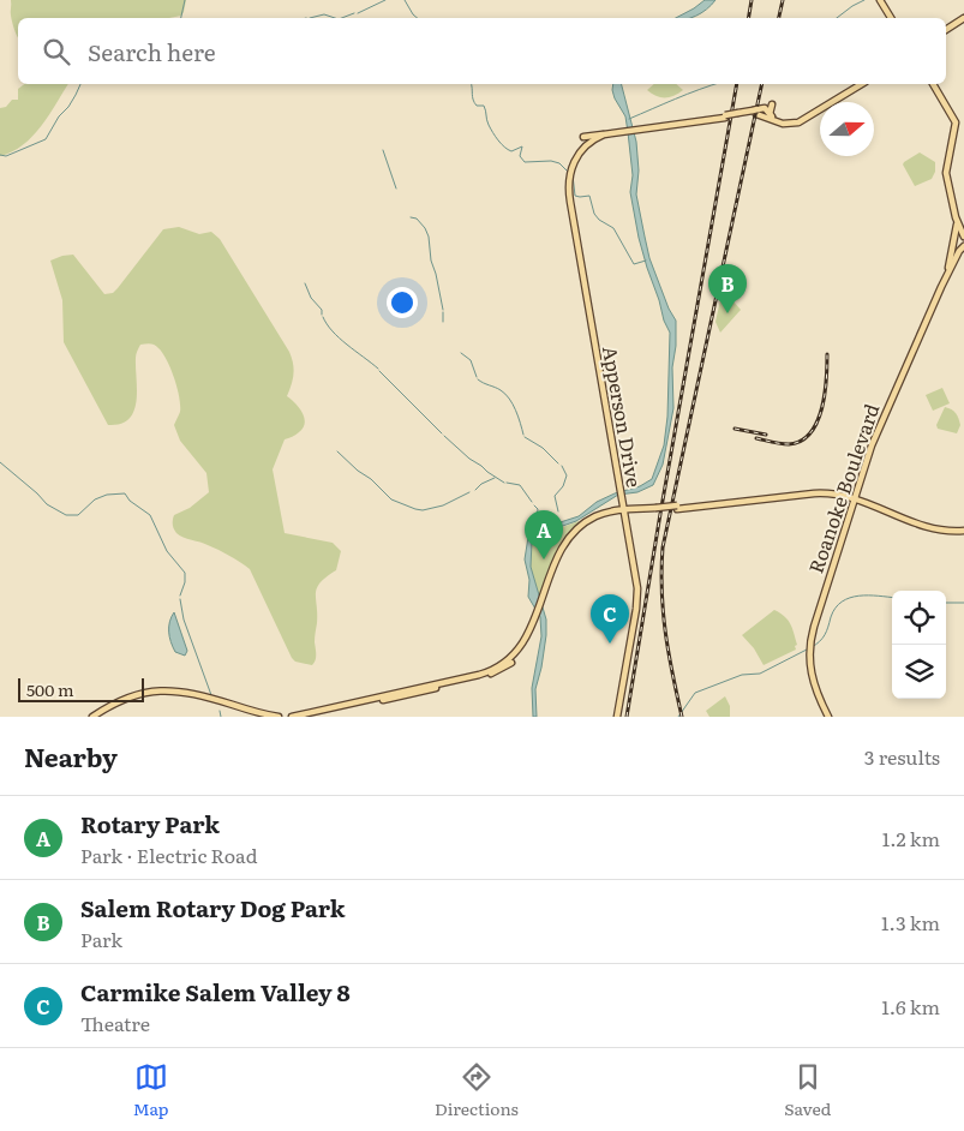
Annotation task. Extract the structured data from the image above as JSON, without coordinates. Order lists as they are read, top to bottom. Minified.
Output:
{"streets":{"main road":["Apperson Drive","Roanoke Boulevard"]},"scale_bar":"500 m","north":"right","page":{"search":"Search here","pins":["B","A","C"],"scale":"500 m","heading":["Nearby","3 results"],"list":[{"mark":"A","name":"Rotary Park","note":"Park · Electric Road","value":"1.2 km"},{"mark":"B","name":"Salem Rotary Dog Park","note":"Park","value":"1.3 km"},{"mark":"C","name":"Carmike Salem Valley 8","note":"Theatre","value":"1.6 km"}],"nav":["Map","Directions","Saved"]}}
